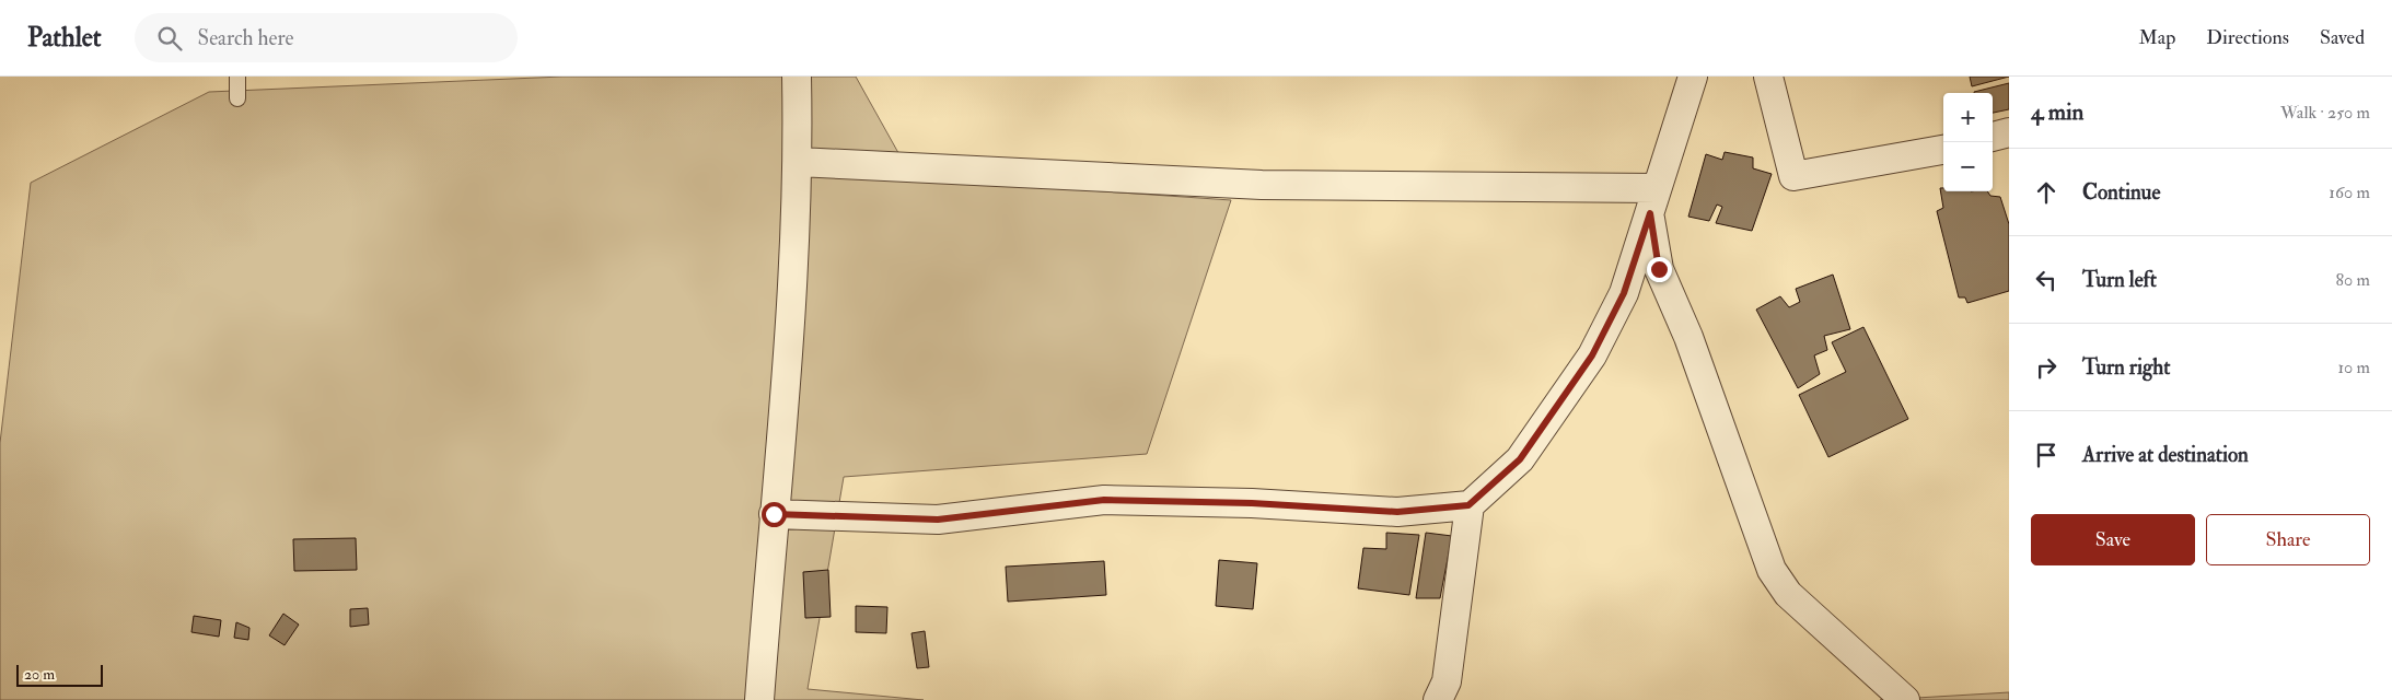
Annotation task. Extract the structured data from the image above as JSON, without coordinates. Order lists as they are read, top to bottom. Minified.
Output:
{"scale_bar":"20 m","page":{"header":"Pathlet","search":"Search here","nav":["Map","Directions","Saved"],"heading":["4 min","Walk · 250 m"],"map_buttons":["+","−"],"list":[["Continue","160 m"],["Turn left","80 m"],["Turn right","10 m"],"Arrive at destination"],"buttons":["Save","Share"],"scale":"20 m"}}
